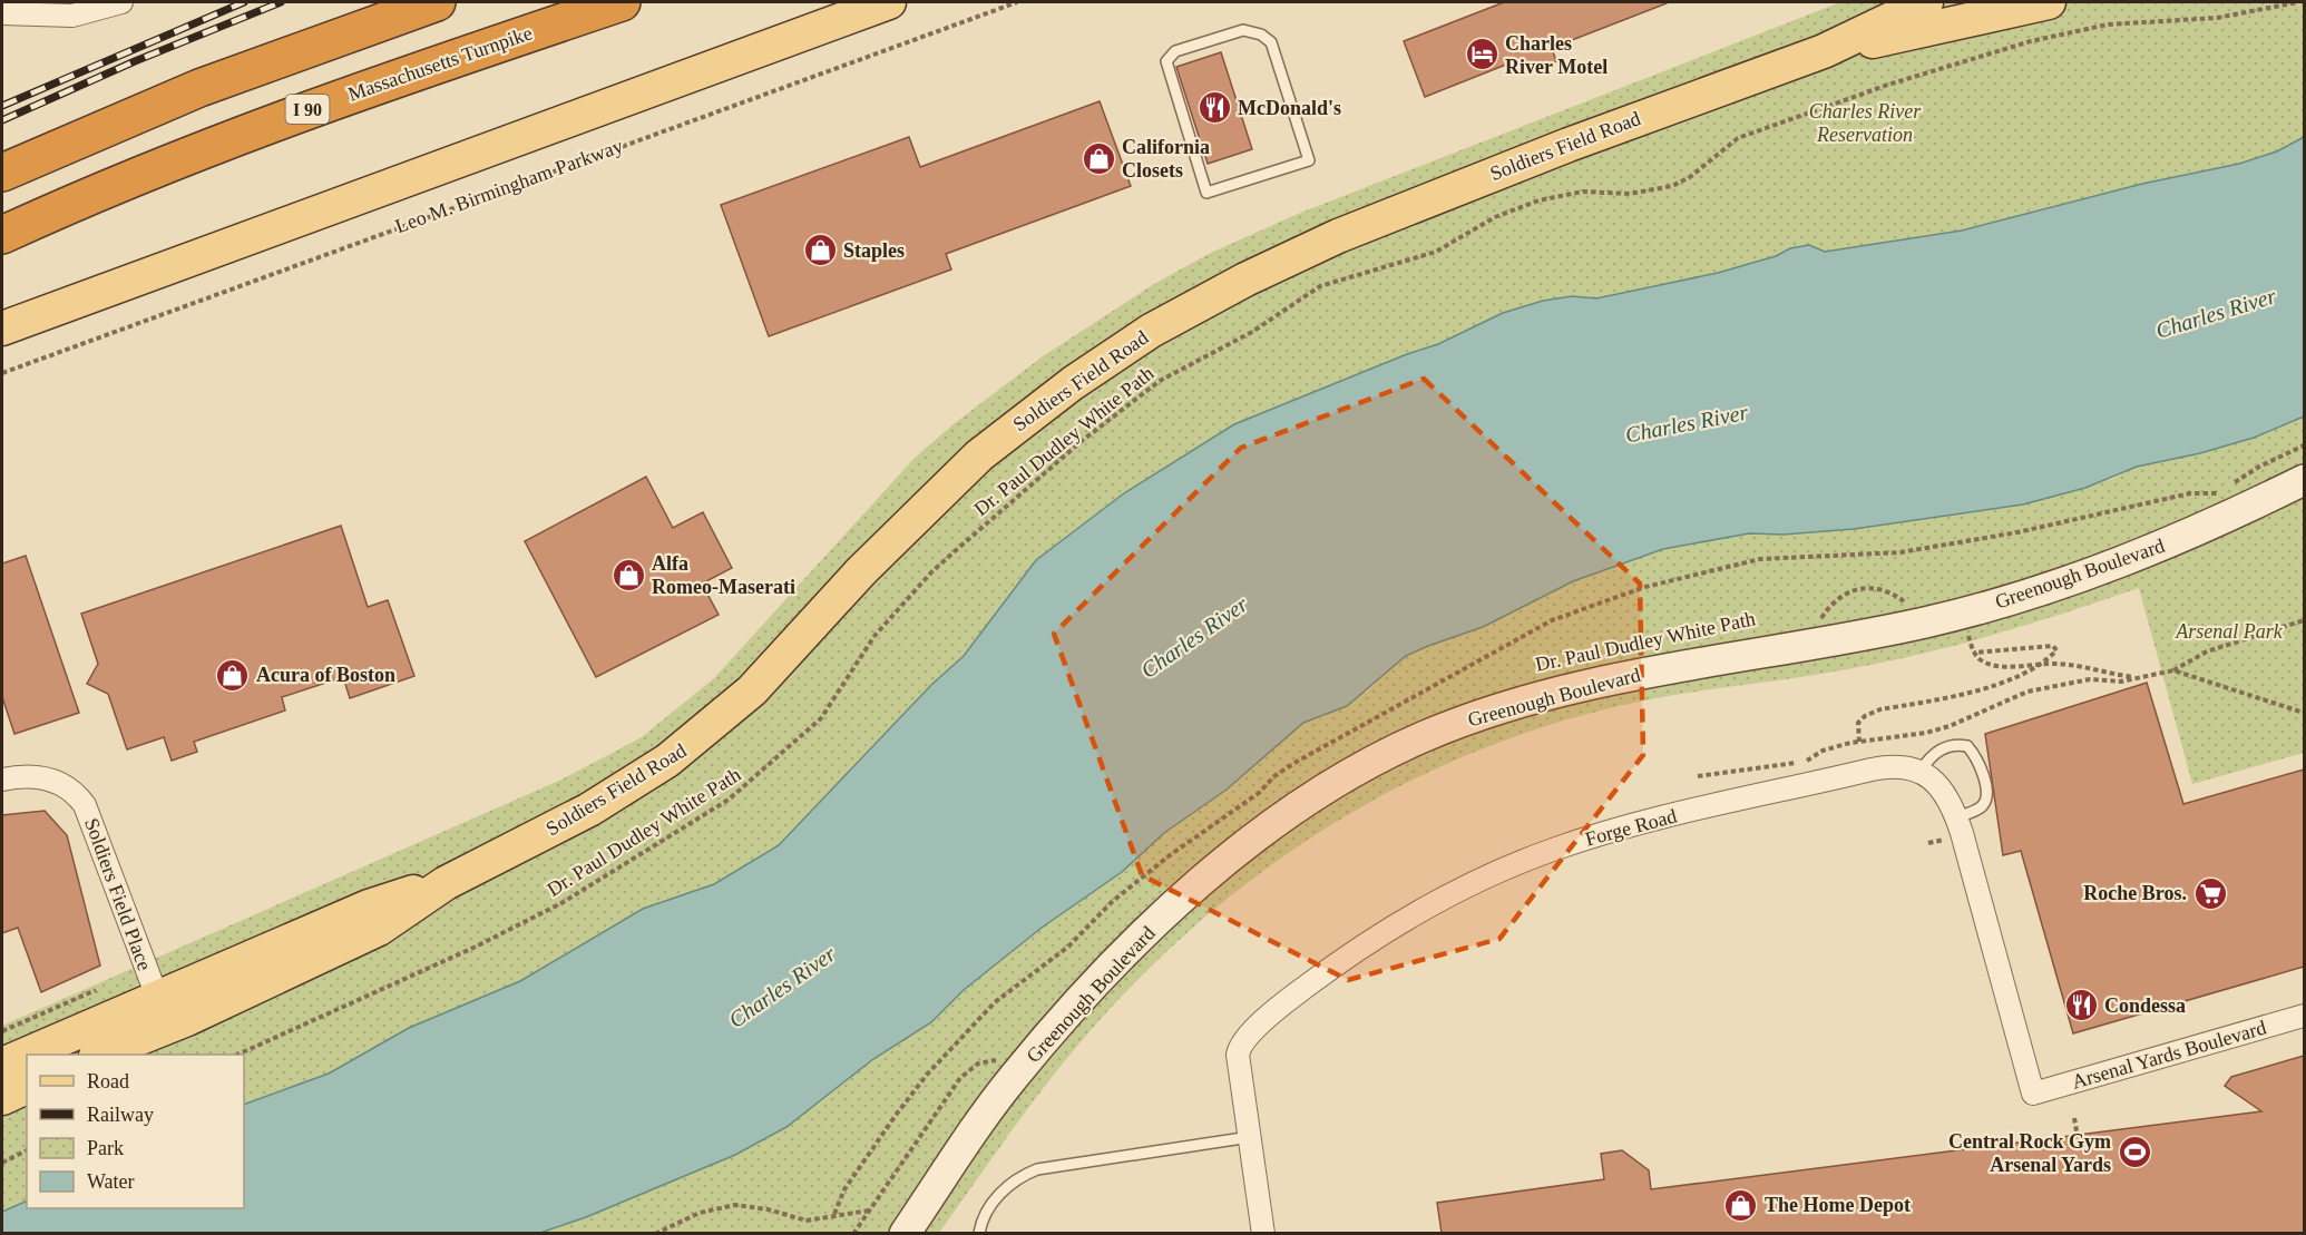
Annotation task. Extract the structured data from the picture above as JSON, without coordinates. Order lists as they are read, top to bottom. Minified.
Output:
{"streets":{"highway":["Massachusetts Turnpike","I 90"],"main road":["Soldiers Field Road","Leo M. Birmingham Parkway"],"street":["Greenough Boulevard","Forge Road","Soldiers Field Place","Arsenal Yards Boulevard"],"path":["Dr. Paul Dudley White Path"]},"crossings":[["Soldiers Field Road","Soldiers Field Place"]],"water":["Charles River"],"parks":["Charles River Reservation","Arsenal Park"],"places":{"hotel":["Charles River Motel"],"restaurant":["McDonald's","Condessa"],"shop":["California Closets","Staples","Alfa Romeo-Maserati","Acura of Boston","The Home Depot"],"supermarket":["Roche Bros."],"sports":["Central Rock Gym Arsenal Yards"]},"legend":["Road","Railway","Park","Water"]}
